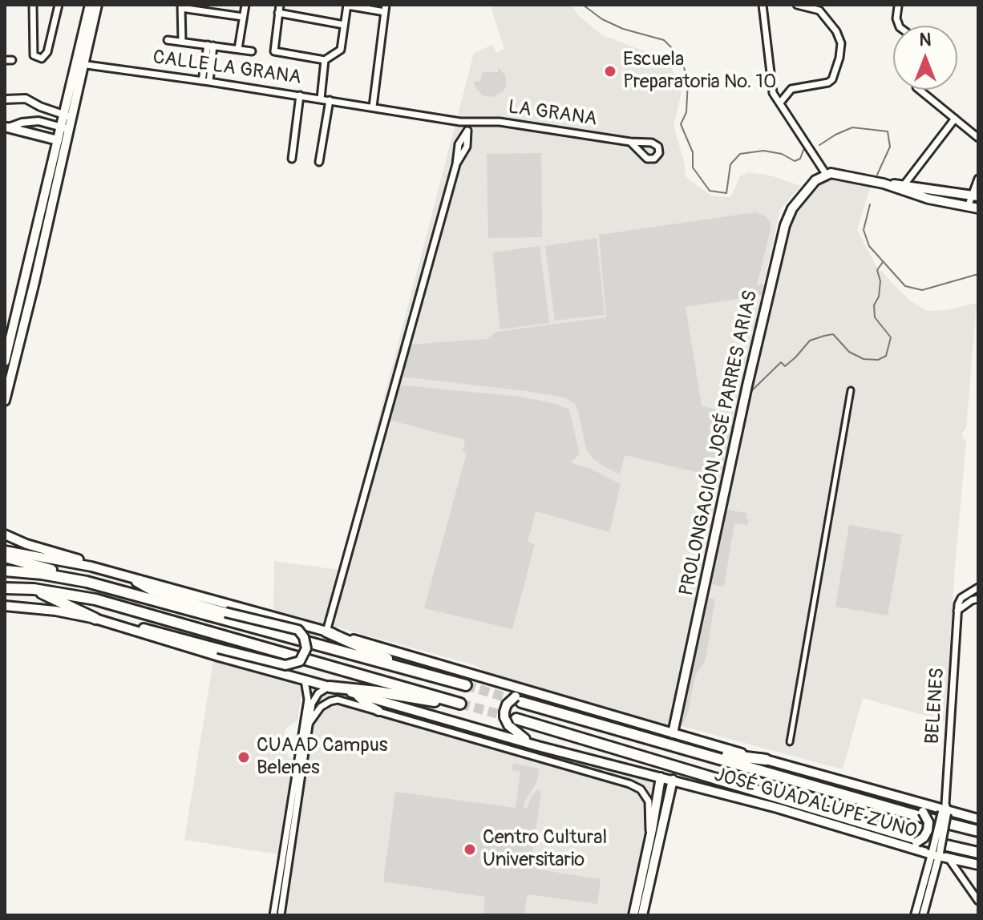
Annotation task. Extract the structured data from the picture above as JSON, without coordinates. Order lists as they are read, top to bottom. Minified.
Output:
{"streets":{"main road":["PROLONGACIÓN JOSÉ PARRES ARIAS","JOSÉ GUADALUPE ZUNO"],"street":["CALLE LA GRANA","LA GRANA","BELENES"]},"crossings":[["CALLE LA GRANA","LA GRANA"]],"places":["Escuela Preparatoria No. 10","CUAAD Campus Belenes","Centro Cultural Universitario"],"north":"top"}
